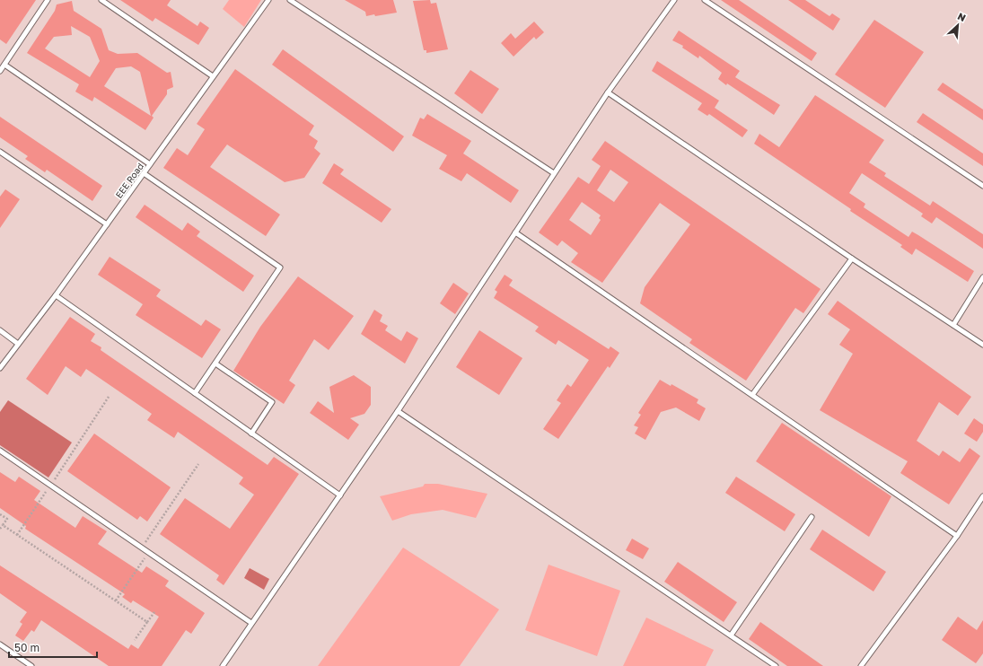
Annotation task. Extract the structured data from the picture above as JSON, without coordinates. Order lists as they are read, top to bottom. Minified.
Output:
{"streets":{"lane":["EEE Road"]},"scale_bar":"50 m","north":"top right"}
